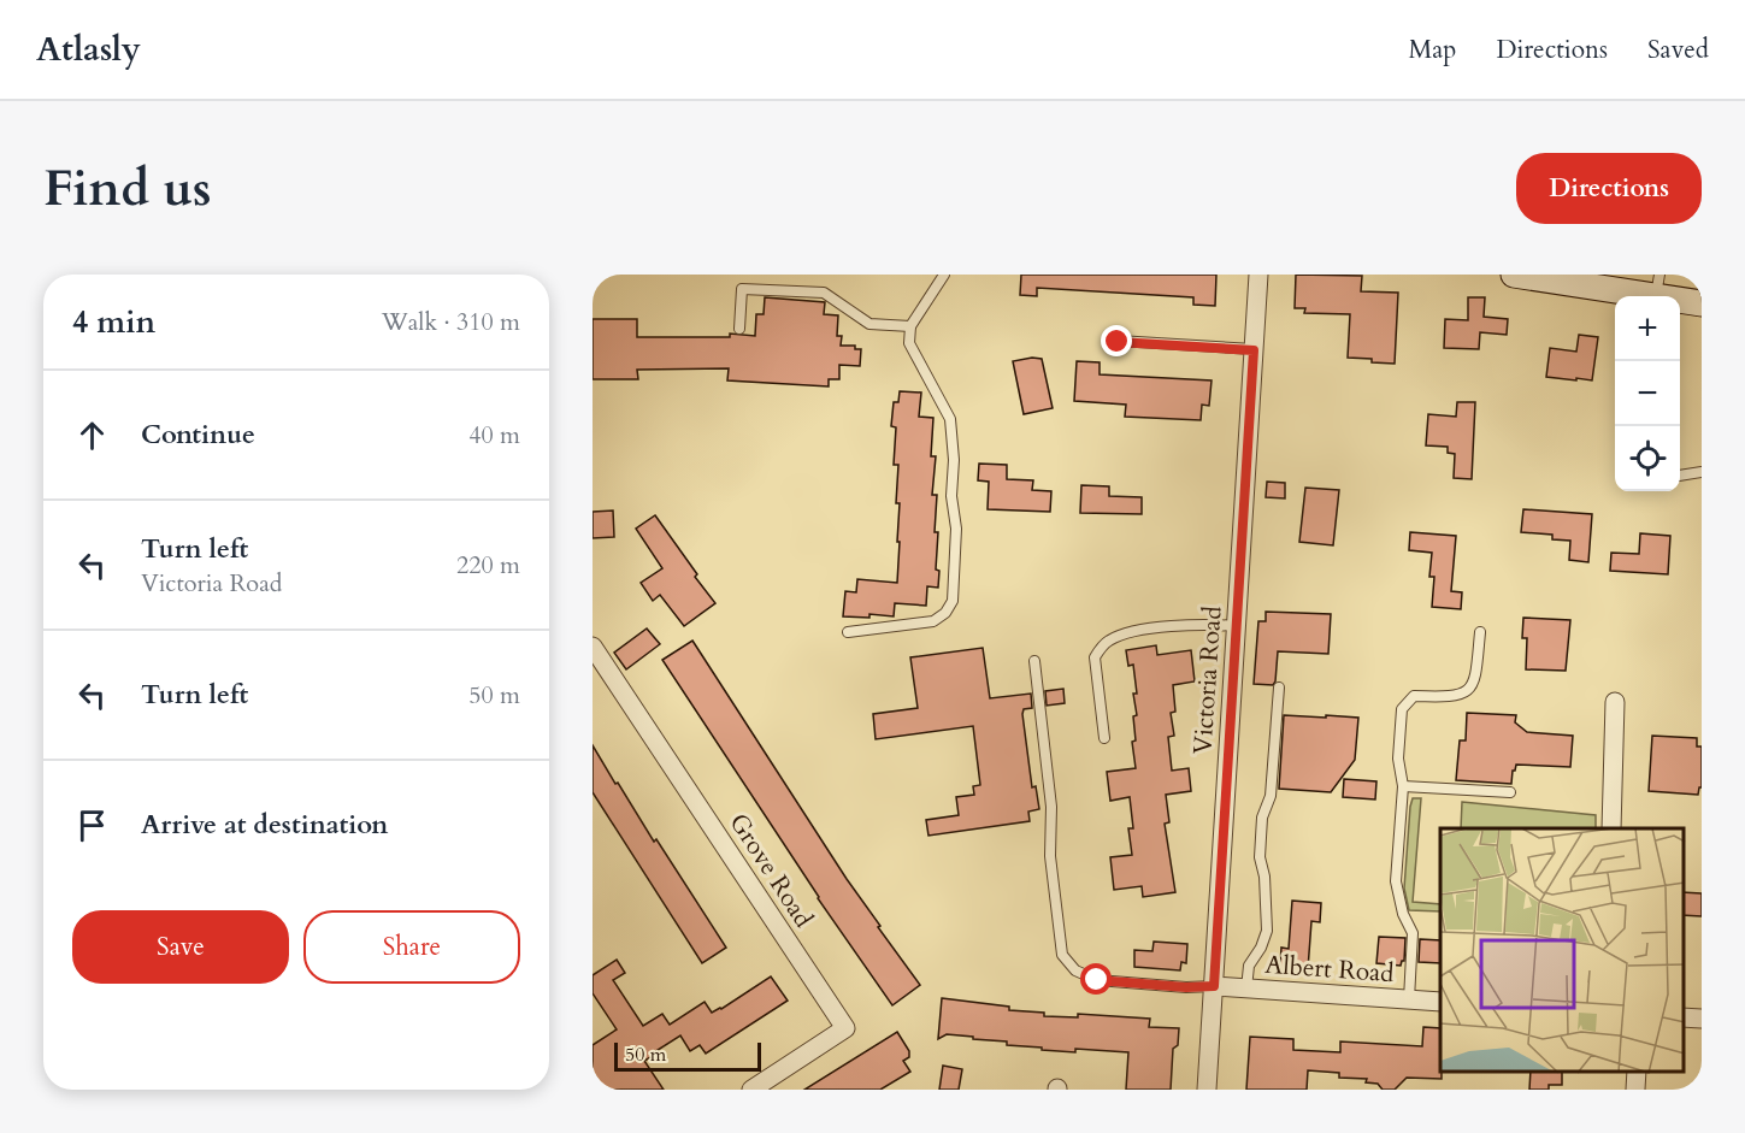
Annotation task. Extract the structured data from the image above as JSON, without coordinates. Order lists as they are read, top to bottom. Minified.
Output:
{"streets":{"street":["Victoria Road","Grove Road","Albert Road"]},"crossings":[["Victoria Road","Albert Road"]],"scale_bar":"50 m","page":{"header":"Atlasly","nav":["Map","Directions","Saved"],"buttons":["Directions",["Save","Share"]],"title":"Find us","heading":["4 min","Walk · 310 m"],"map_buttons":["+","−"],"list":[["Continue","40 m"],["Turn left","Victoria Road","220 m"],["Turn left","50 m"],"Arrive at destination"],"scale":"50 m"}}
